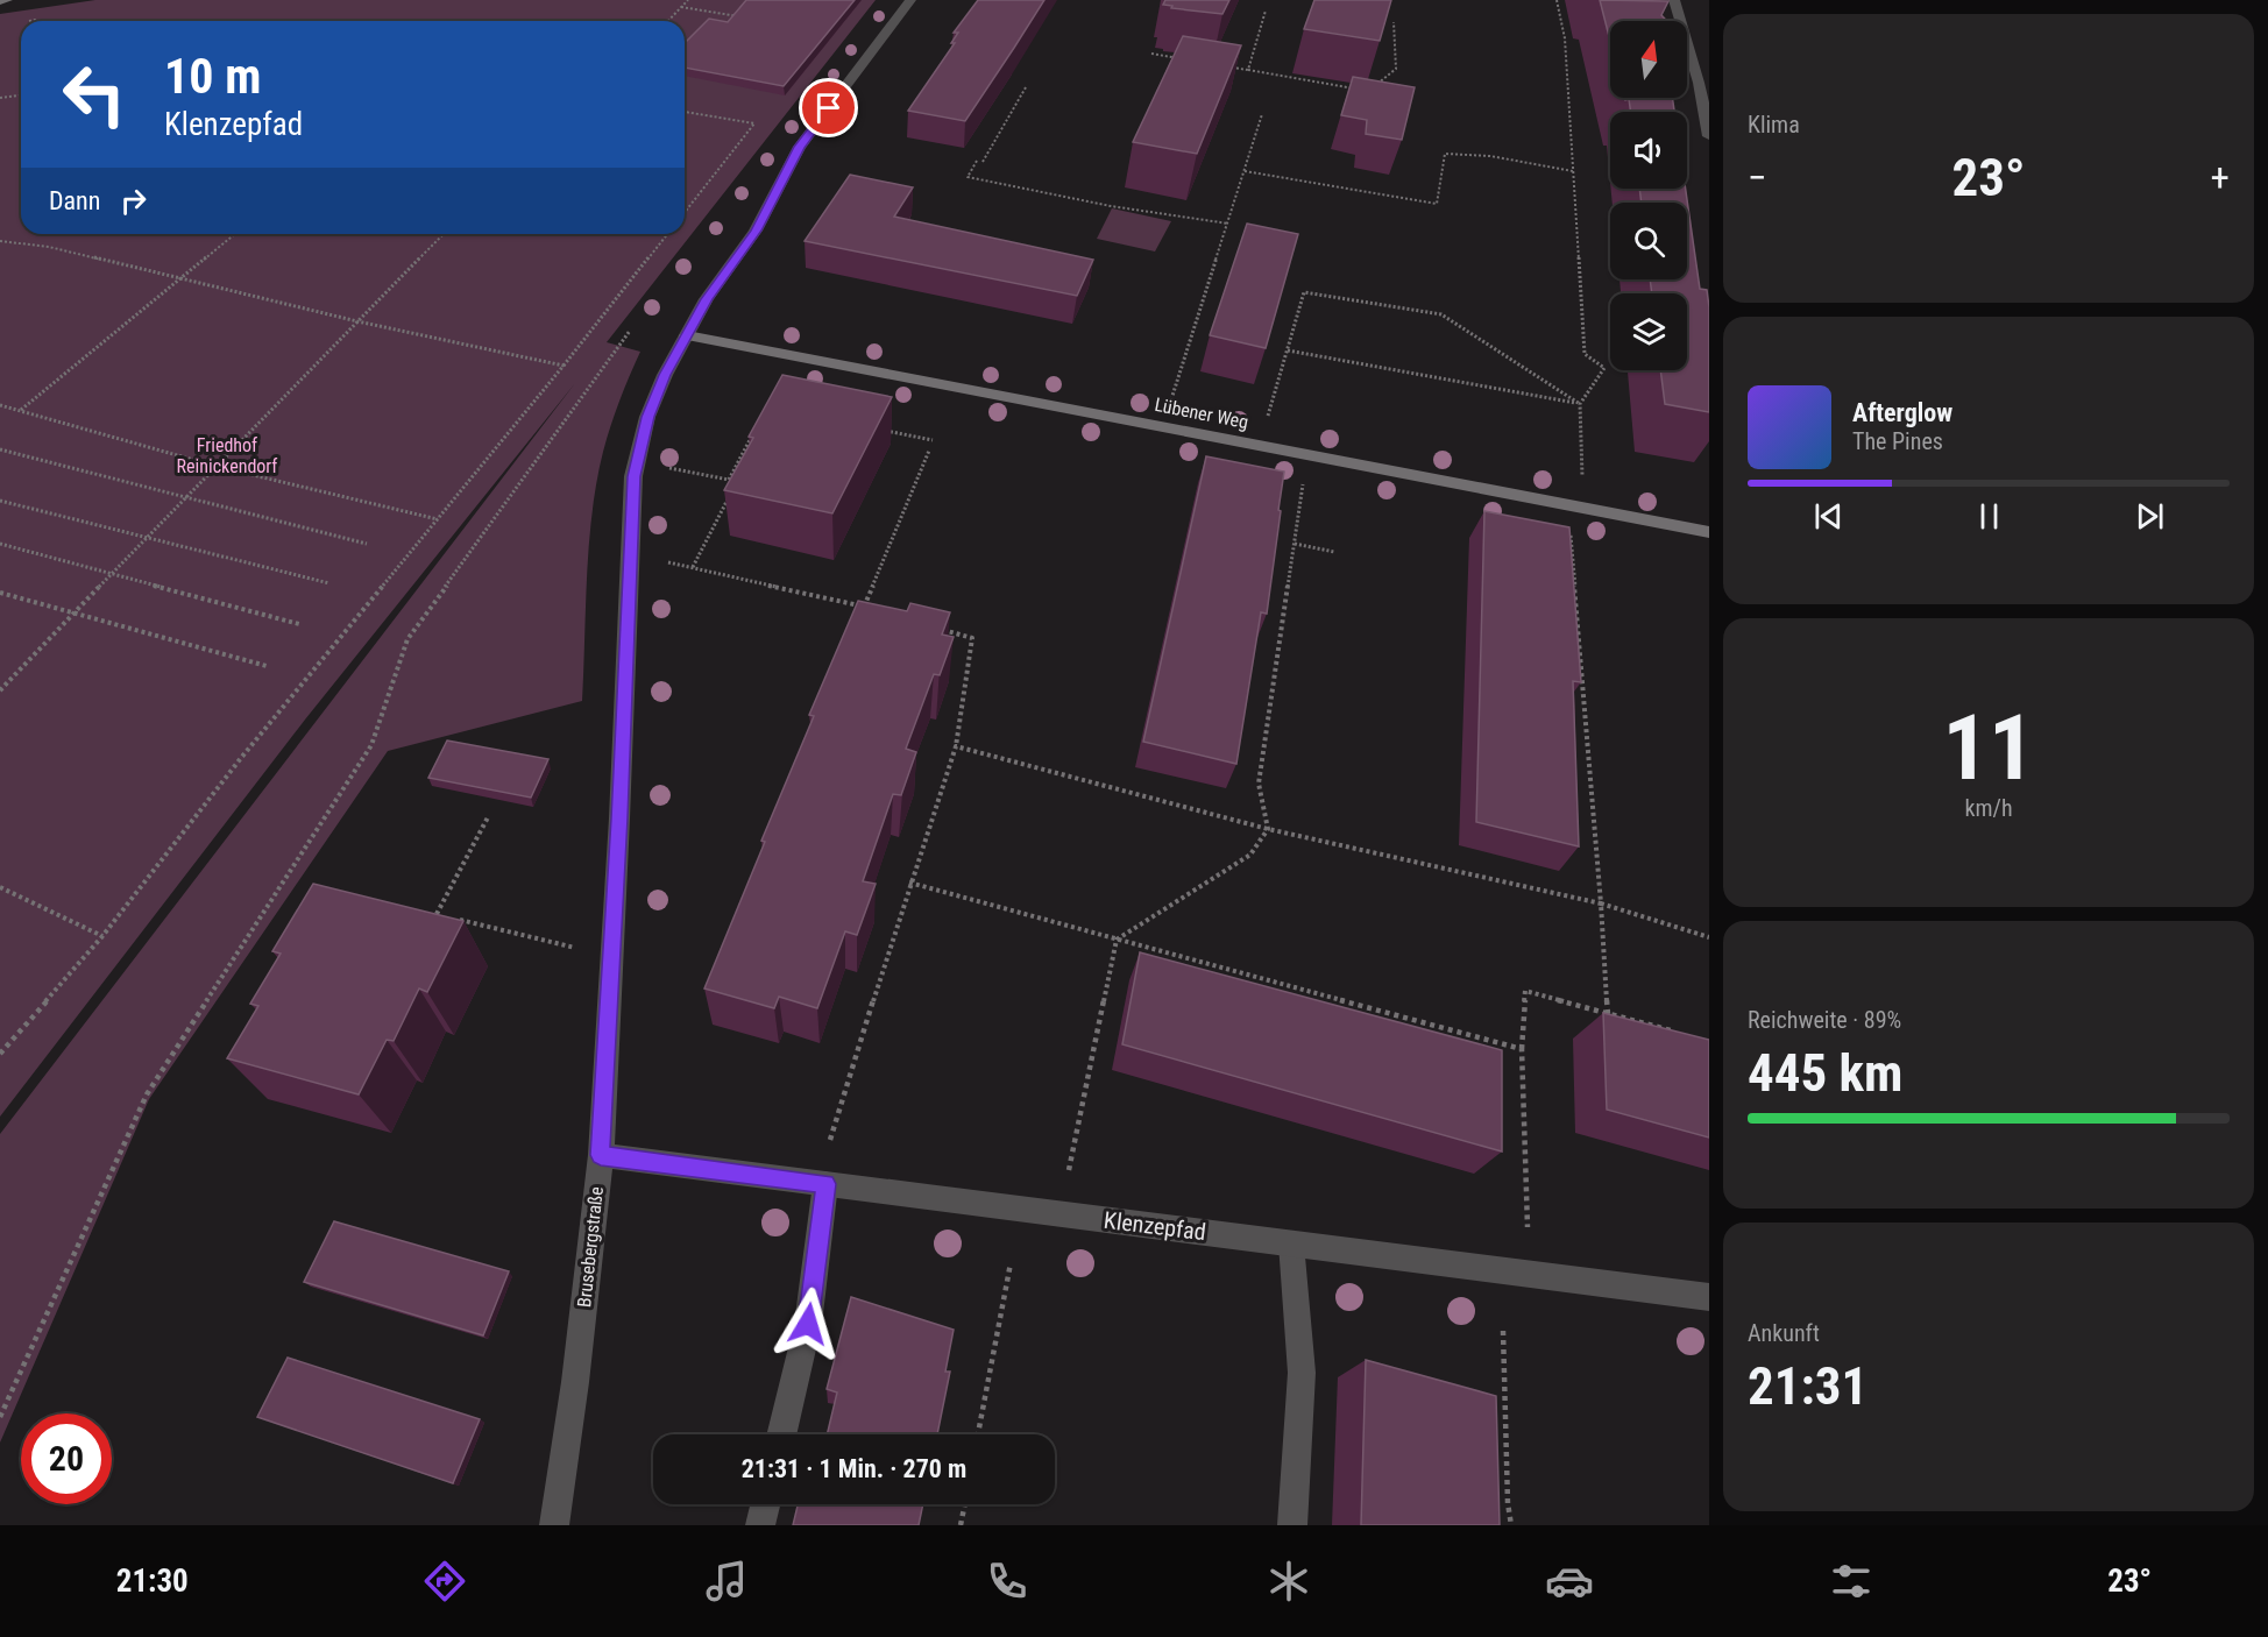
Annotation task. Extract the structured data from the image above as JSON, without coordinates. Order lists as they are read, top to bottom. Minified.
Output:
{"streets":{"street":["Lübener Weg","Klenzepfad","Brusebergstraße"]},"crossings":[["Lübener Weg","Brusebergstraße"],["Klenzepfad","Brusebergstraße"]],"parks":["Friedhof Reinickendorf"],"north":"top","page":{"tile":["Klima",["11","km/h"],["Reichweite · 89%","445 km"],["Ankunft","21:31"]],"turn":["10 m","Klenzepfad"],"heat":["−","23°","+"],"then":"Dann","song":["Afterglow","The Pines"],"limit":"20","trip":"21:31 · 1 Min. · 270 m","tabs":["21:30","23°"]}}
